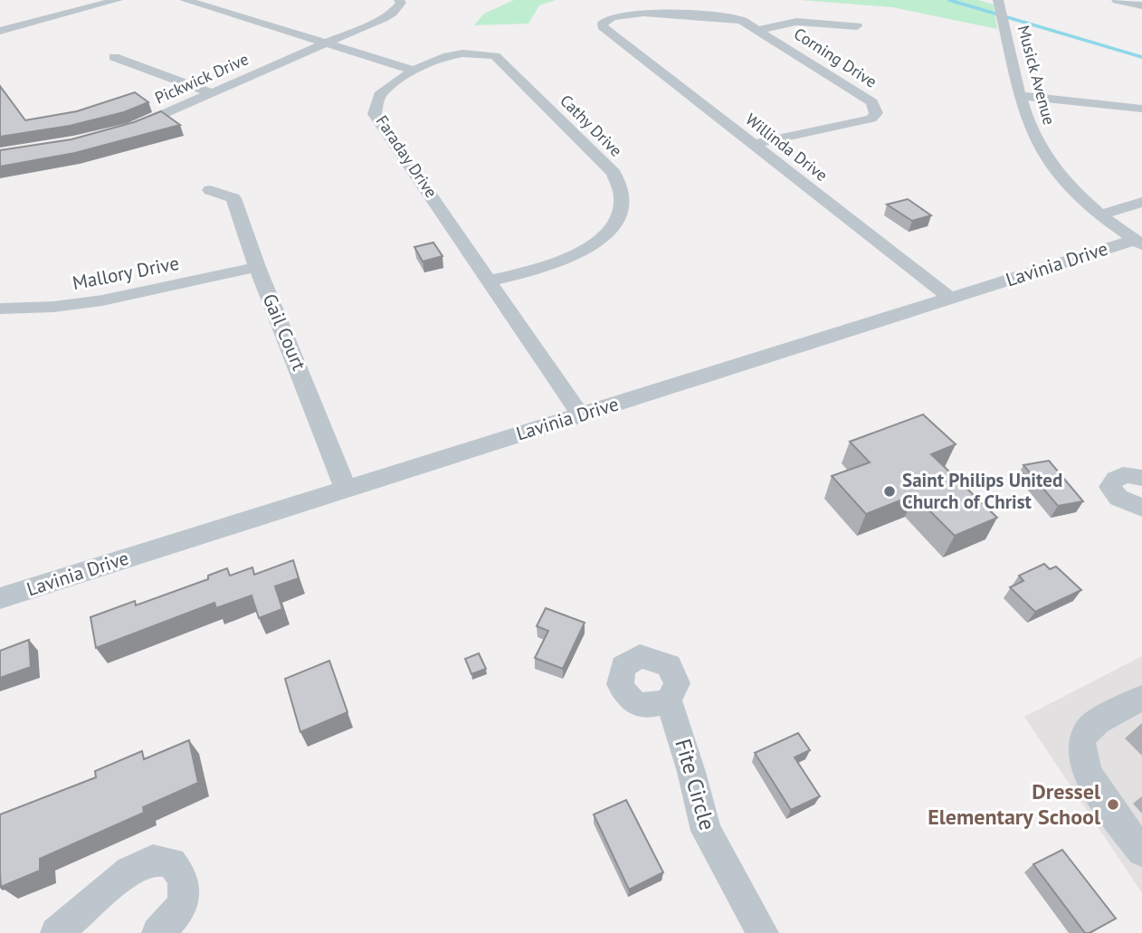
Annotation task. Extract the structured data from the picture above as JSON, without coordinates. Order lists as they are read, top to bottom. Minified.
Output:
{"streets":{"street":["Corning Drive","Musick Avenue","Pickwick Drive","Cathy Drive","Willinda Drive","Faraday Drive","Lavinia Drive","Mallory Drive","Gail Court","Fite Circle"]},"crossings":[["Corning Drive","Willinda Drive"],["Musick Avenue","Lavinia Drive"],["Cathy Drive","Faraday Drive"],["Willinda Drive","Lavinia Drive"],["Faraday Drive","Lavinia Drive"],["Lavinia Drive","Gail Court"],["Mallory Drive","Gail Court"]],"places":["Saint Philips United Church of Christ","Dressel Elementary School"]}
